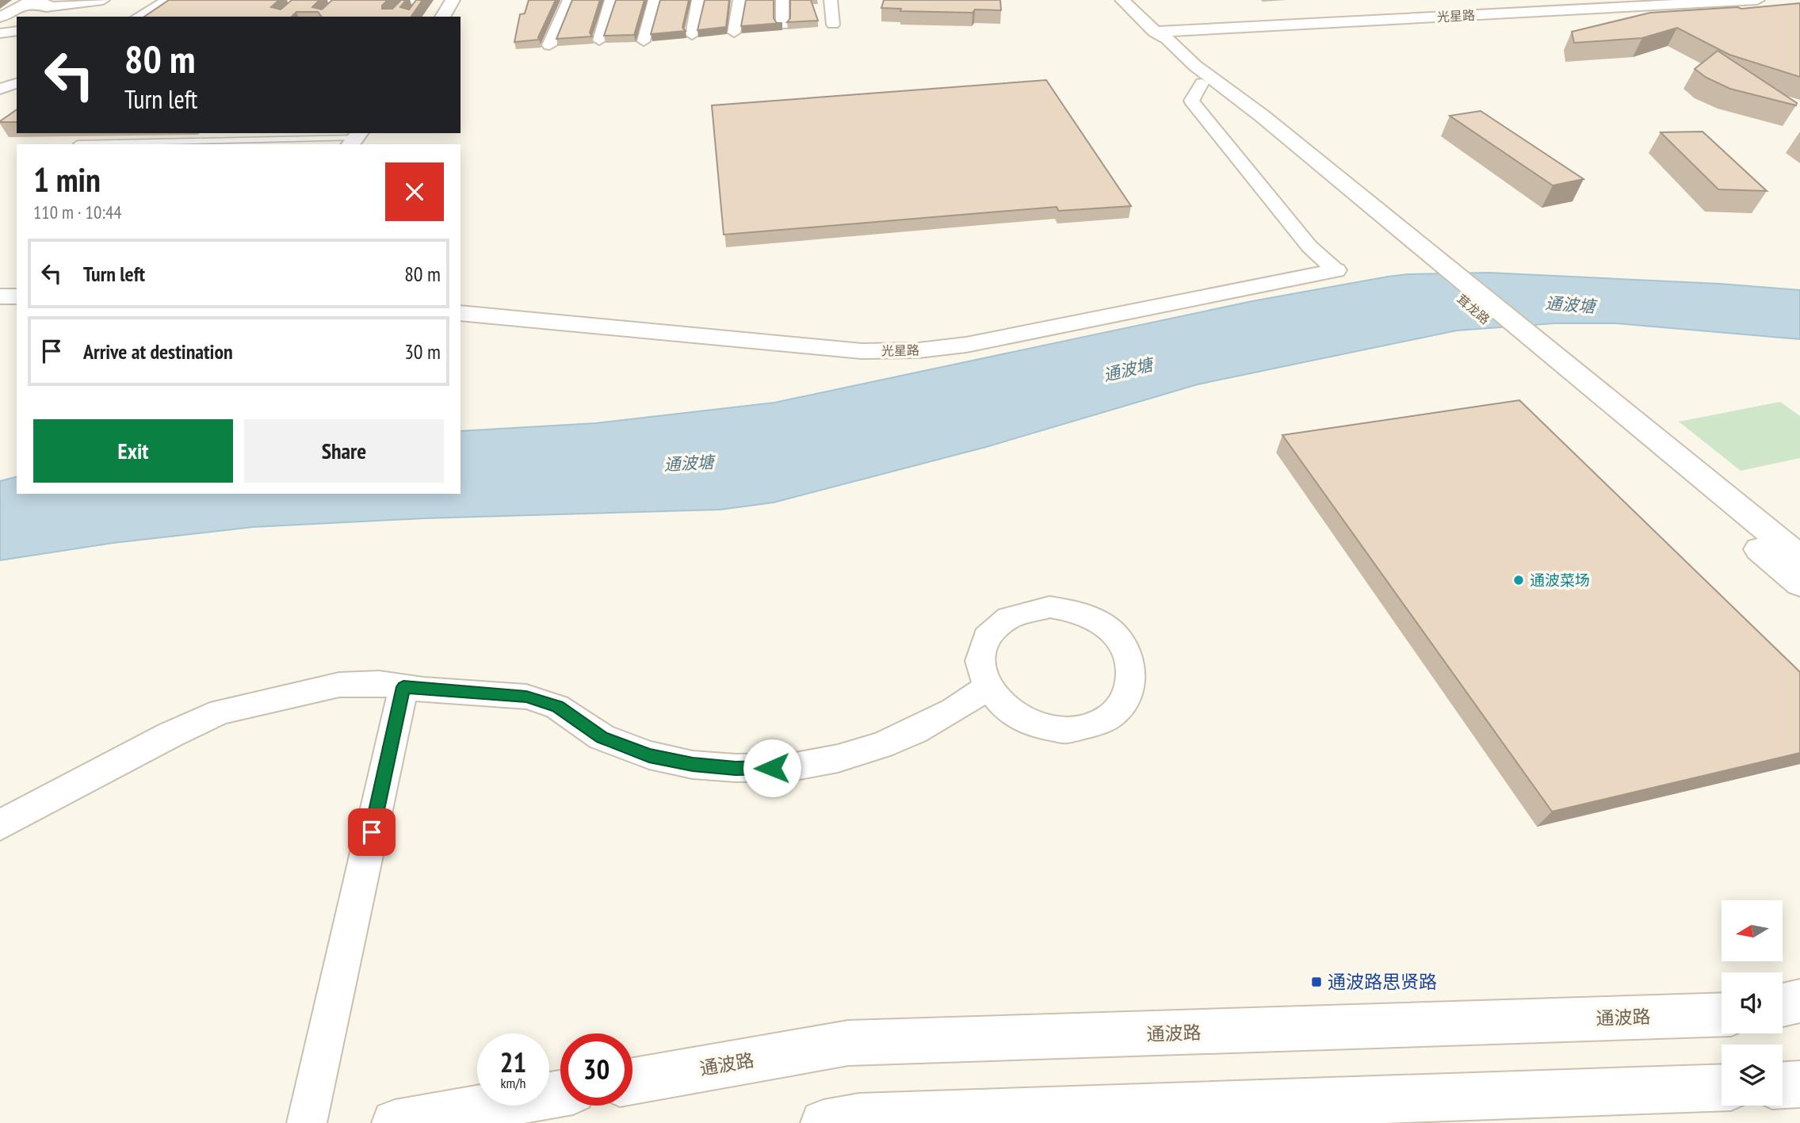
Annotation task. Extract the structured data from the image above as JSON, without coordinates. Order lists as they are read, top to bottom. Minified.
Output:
{"streets":{"main road":["光星路","茸龙路","通波路"]},"crossings":[["光星路","茸龙路"]],"water":["通波塘"],"places":{"other":["通波菜场"],"transit":["通波路思贤路"]},"north":"left","page":{"turn":["80 m","Turn left"],"heading":["1 min","110 m · 10:44"],"list":[{"name":"Turn left","value":"80 m"},{"name":"Arrive at destination","value":"30 m"}],"buttons":["Exit","Share"],"speed":"21 km/h","limit":"30"}}
